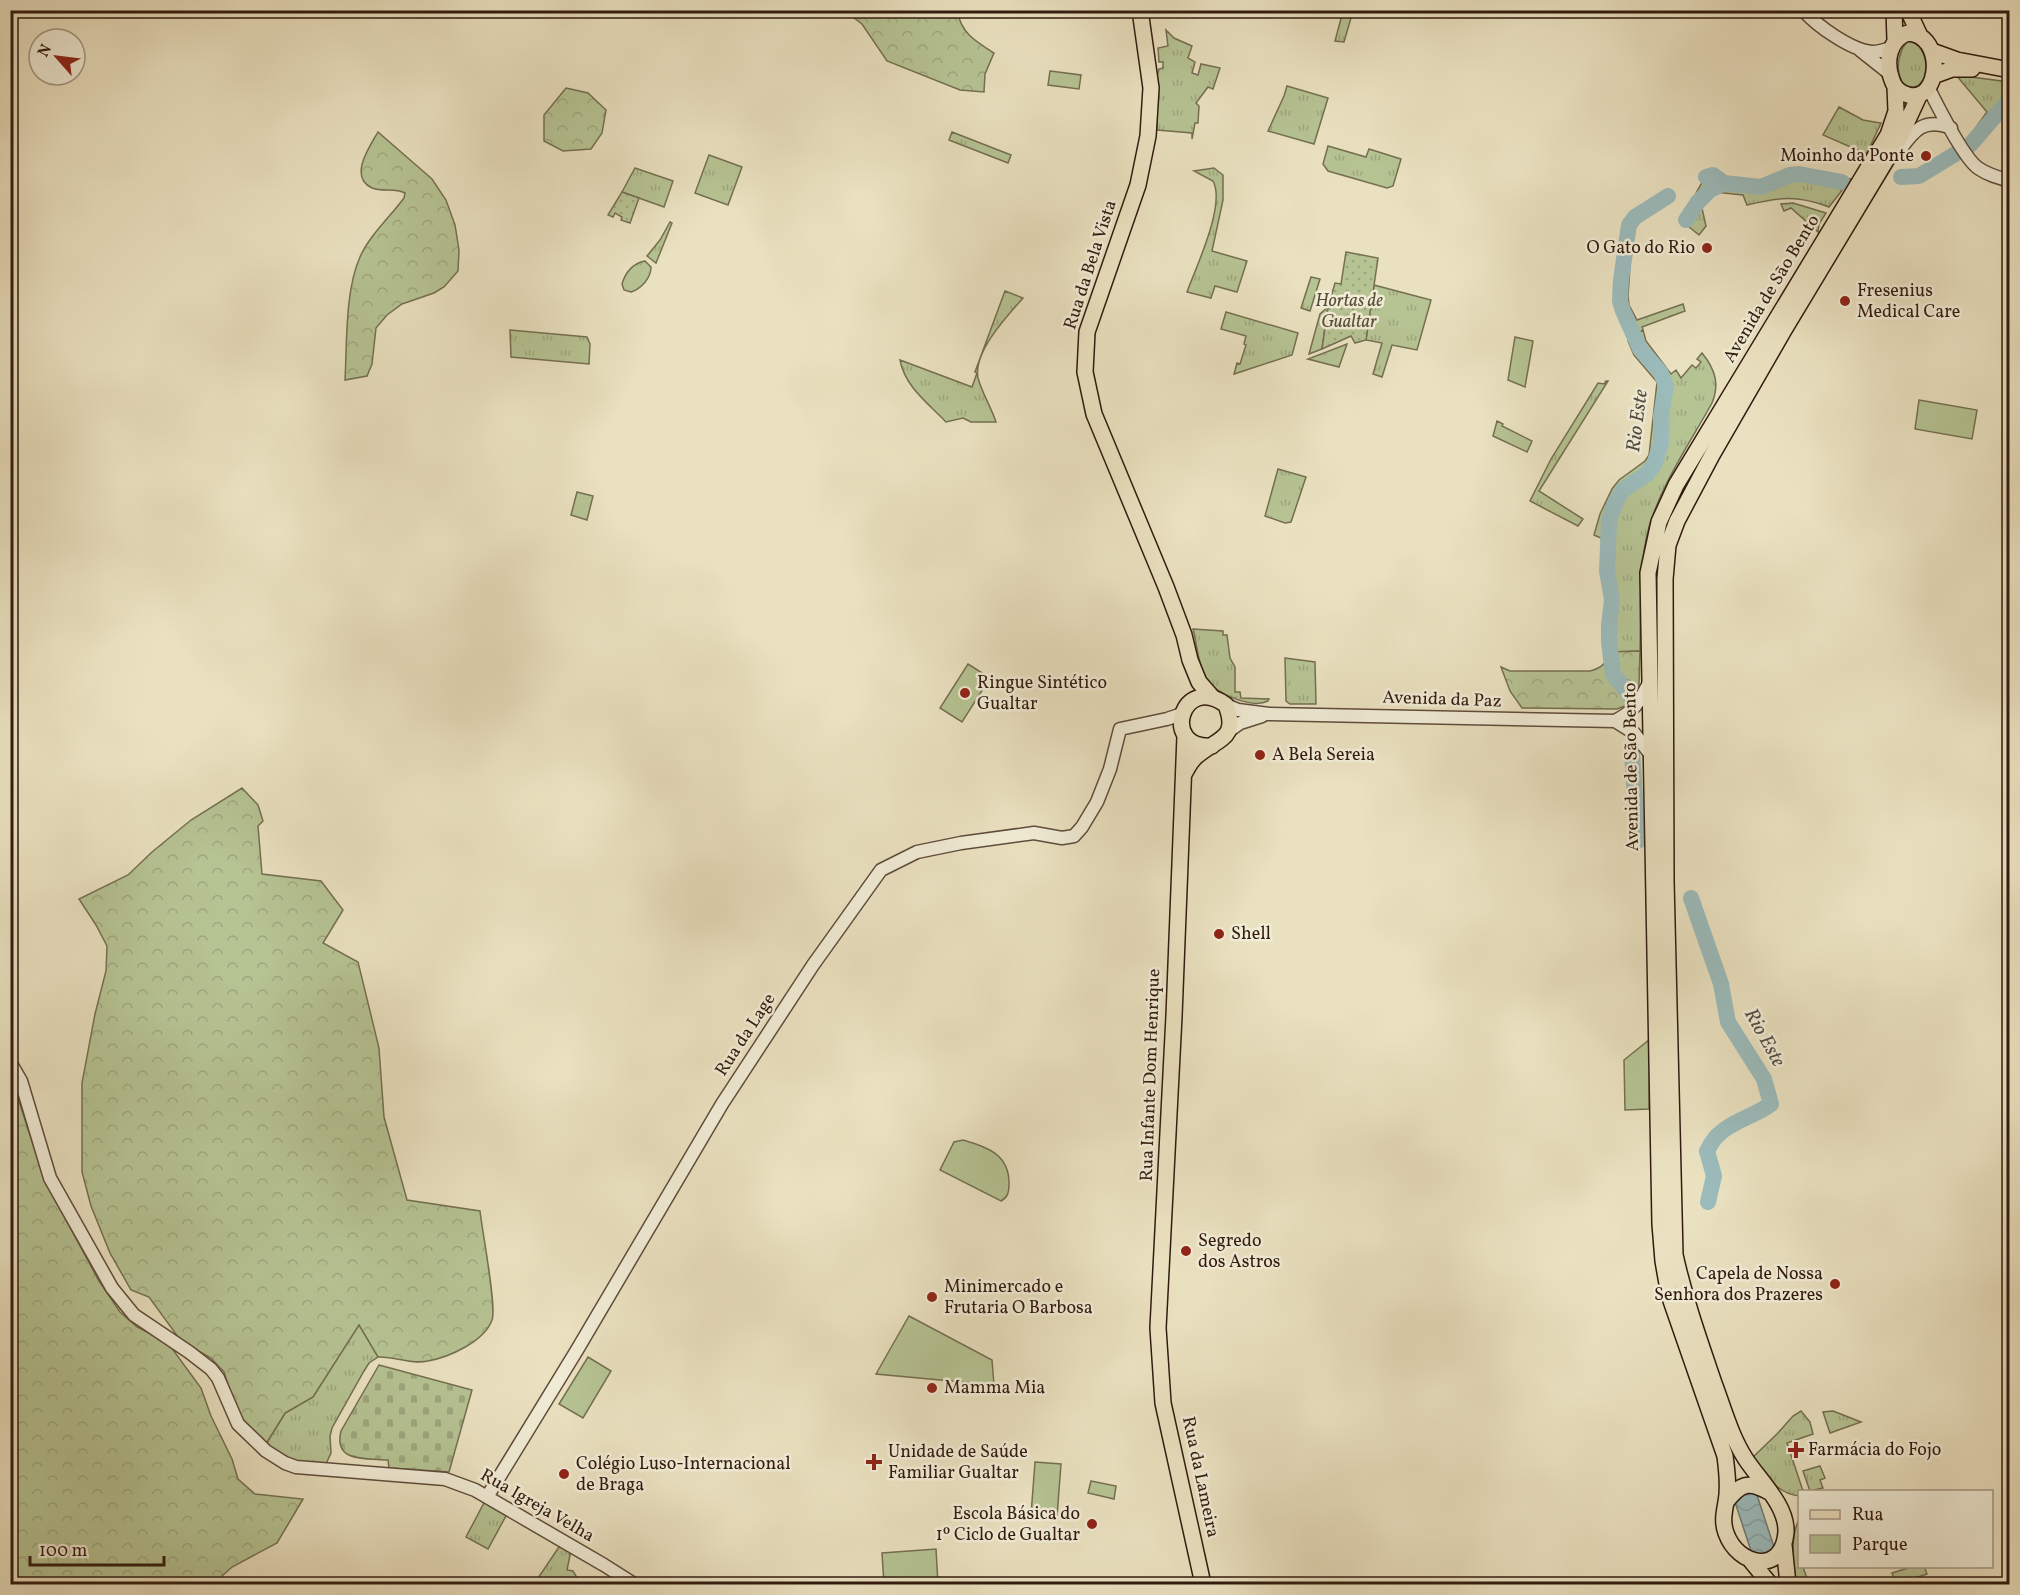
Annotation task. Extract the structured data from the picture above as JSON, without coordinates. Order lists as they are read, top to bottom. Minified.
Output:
{"streets":{"main road":["Rua da Bela Vista","Avenida de São Bento","Rua Infante Dom Henrique","Rua da Lameira"],"street":["Avenida da Paz","Rua da Lage","Rua Igreja Velha"]},"crossings":[["Rua da Bela Vista","Avenida da Paz"],["Rua da Bela Vista","Rua da Lage"],["Rua da Bela Vista","Rua Infante Dom Henrique"],["Avenida da Paz","Rua da Lage"],["Avenida da Paz","Rua Infante Dom Henrique"],["Rua da Lage","Rua Infante Dom Henrique"],["Rua da Lage","Rua Igreja Velha"],["Rua Infante Dom Henrique","Rua da Lameira"]],"water":["Rio Este"],"parks":["Hortas de Gualtar"],"places":{"other":["Moinho da Ponte","O Gato do Rio","Fresenius Medical Care","Ringue Sintético Gualtar","A Bela Sereia","Shell","Segredo dos Astros","Capela de Nossa Senhora dos Prazeres","Minimercado e Frutaria O Barbosa","Mamma Mia","Colégio Luso-Internacional de Braga","Escola Básica do 1º Ciclo de Gualtar"],"health":["Farmácia do Fojo","Unidade de Saúde Familiar Gualtar"]},"legend":["Rua","Parque"],"scale_bar":"100 m","north":"top left"}
